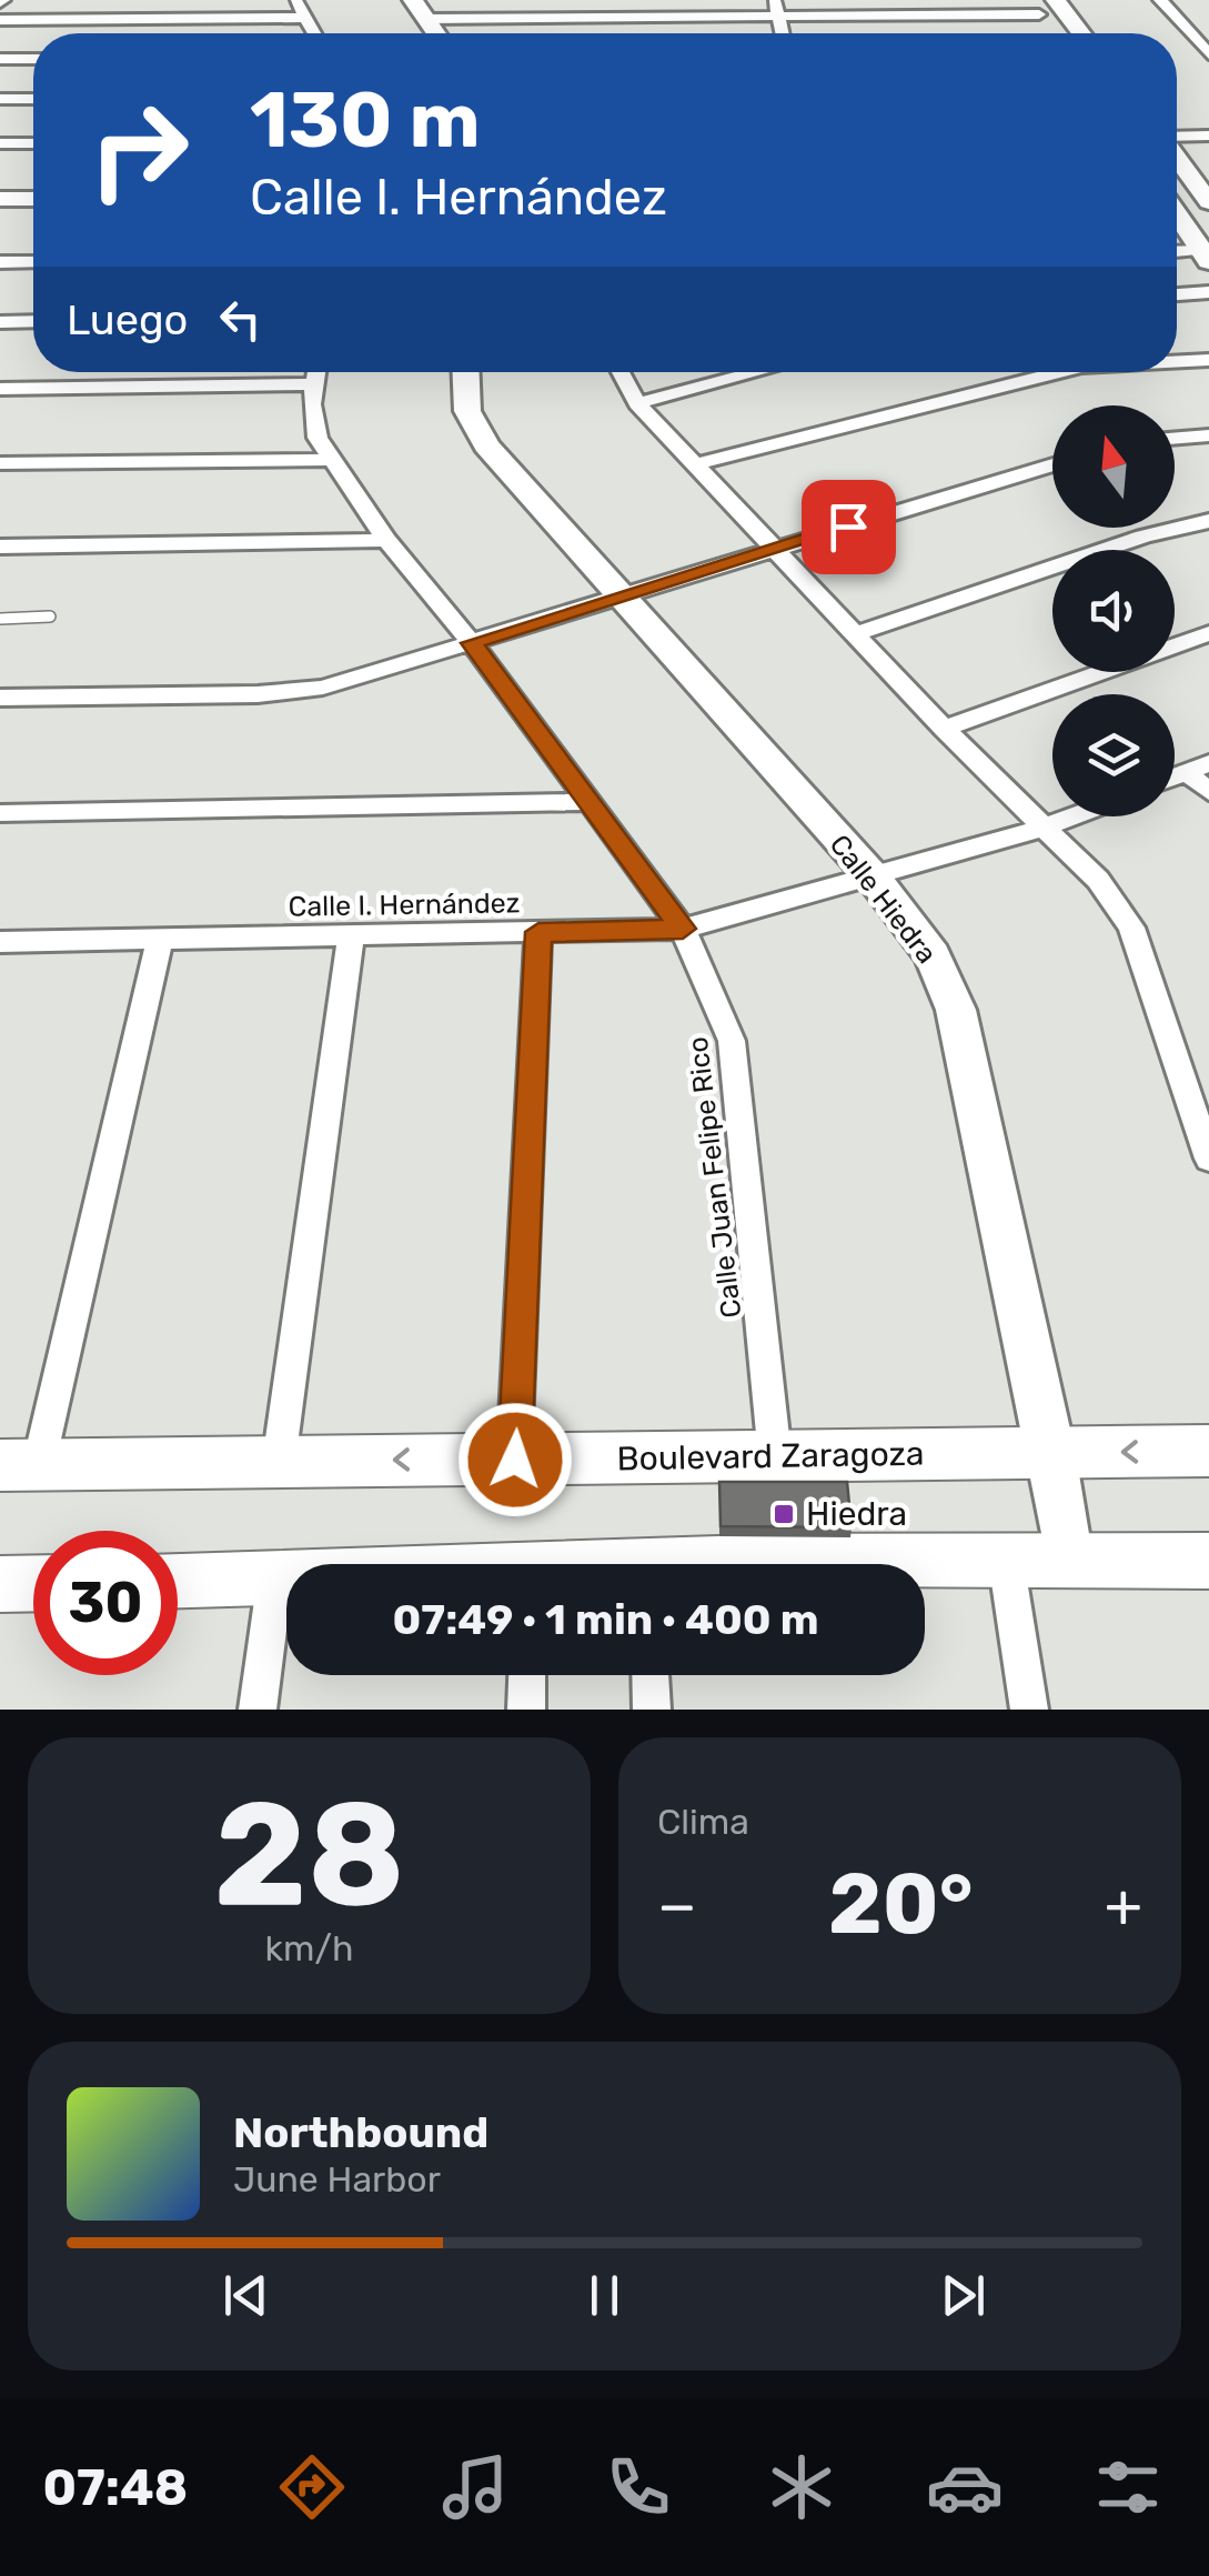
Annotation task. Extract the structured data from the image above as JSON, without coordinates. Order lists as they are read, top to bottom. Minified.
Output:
{"streets":{"main road":["Boulevard Zaragoza"],"street":["Calle Hiedra","Calle I. Hernández","Calle Juan Felipe Rico"]},"crossings":[["Calle Hiedra","Calle I. Hernández"],["Calle Hiedra","Boulevard Zaragoza"],["Calle I. Hernández","Calle Juan Felipe Rico"],["Calle Juan Felipe Rico","Boulevard Zaragoza"]],"places":{"transit":["Hiedra"]},"north":"top","page":{"turn":["130 m","Calle I. Hernández"],"then":"Luego","limit":"30","trip":"07:49 · 1 min · 400 m","tile":[["28","km/h"],"Clima"],"heat":["−","20°","+"],"song":["Northbound","June Harbor"],"tabs":"07:48"}}
